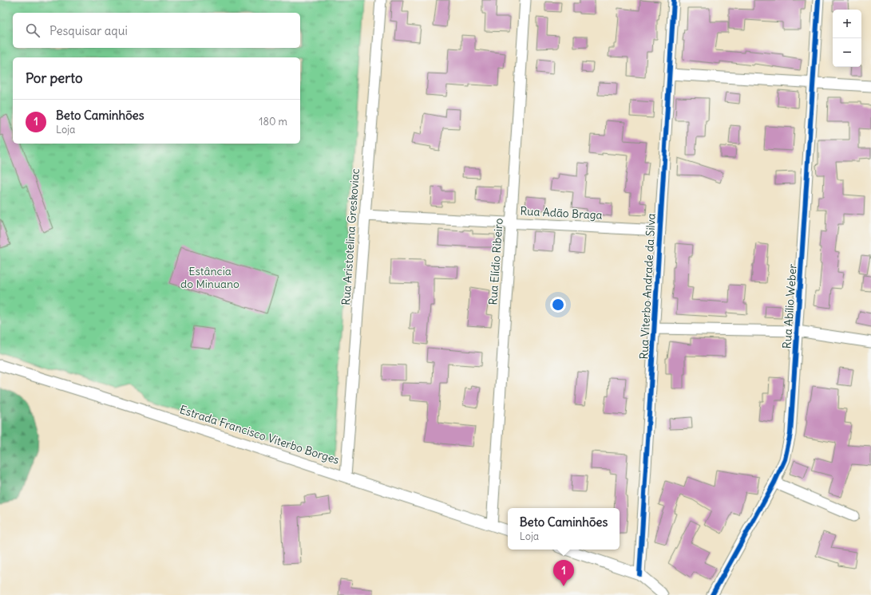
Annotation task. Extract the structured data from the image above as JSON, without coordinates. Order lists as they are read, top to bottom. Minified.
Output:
{"streets":{"street":["Rua Adão Braga","Rua Aristotelina Greskoviac","Rua Elídio Ribeiro","Rua Viterbo Andrade da Silva","Rua Abílio Weber","Estrada Francisco Viterbo Borges"]},"crossings":[["Rua Adão Braga","Rua Aristotelina Greskoviac"],["Rua Adão Braga","Rua Elídio Ribeiro"],["Rua Adão Braga","Rua Viterbo Andrade da Silva"],["Rua Aristotelina Greskoviac","Estrada Francisco Viterbo Borges"],["Rua Elídio Ribeiro","Estrada Francisco Viterbo Borges"]],"parks":["Estância do Minuano"],"page":{"map_buttons":["+","−"],"search":"Pesquisar aqui","heading":"Por perto","list":[{"mark":"1","name":"Beto Caminhões","note":"Loja","value":"180 m"}],"popup":["Beto Caminhões","Loja"],"pins":"1"}}
